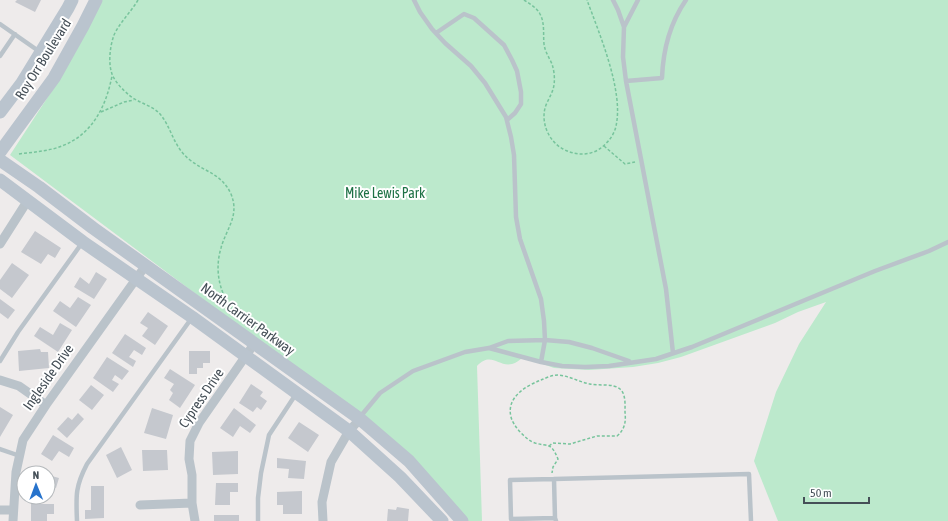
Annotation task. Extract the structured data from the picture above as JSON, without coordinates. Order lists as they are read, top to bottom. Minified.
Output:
{"streets":{"main road":["Roy Orr Boulevard","North Carrier Parkway"],"street":["Ingleside Drive","Cypress Drive"]},"crossings":[["North Carrier Parkway","Ingleside Drive"],["North Carrier Parkway","Cypress Drive"]],"parks":["Mike Lewis Park"],"scale_bar":"50 m","north":"top"}
